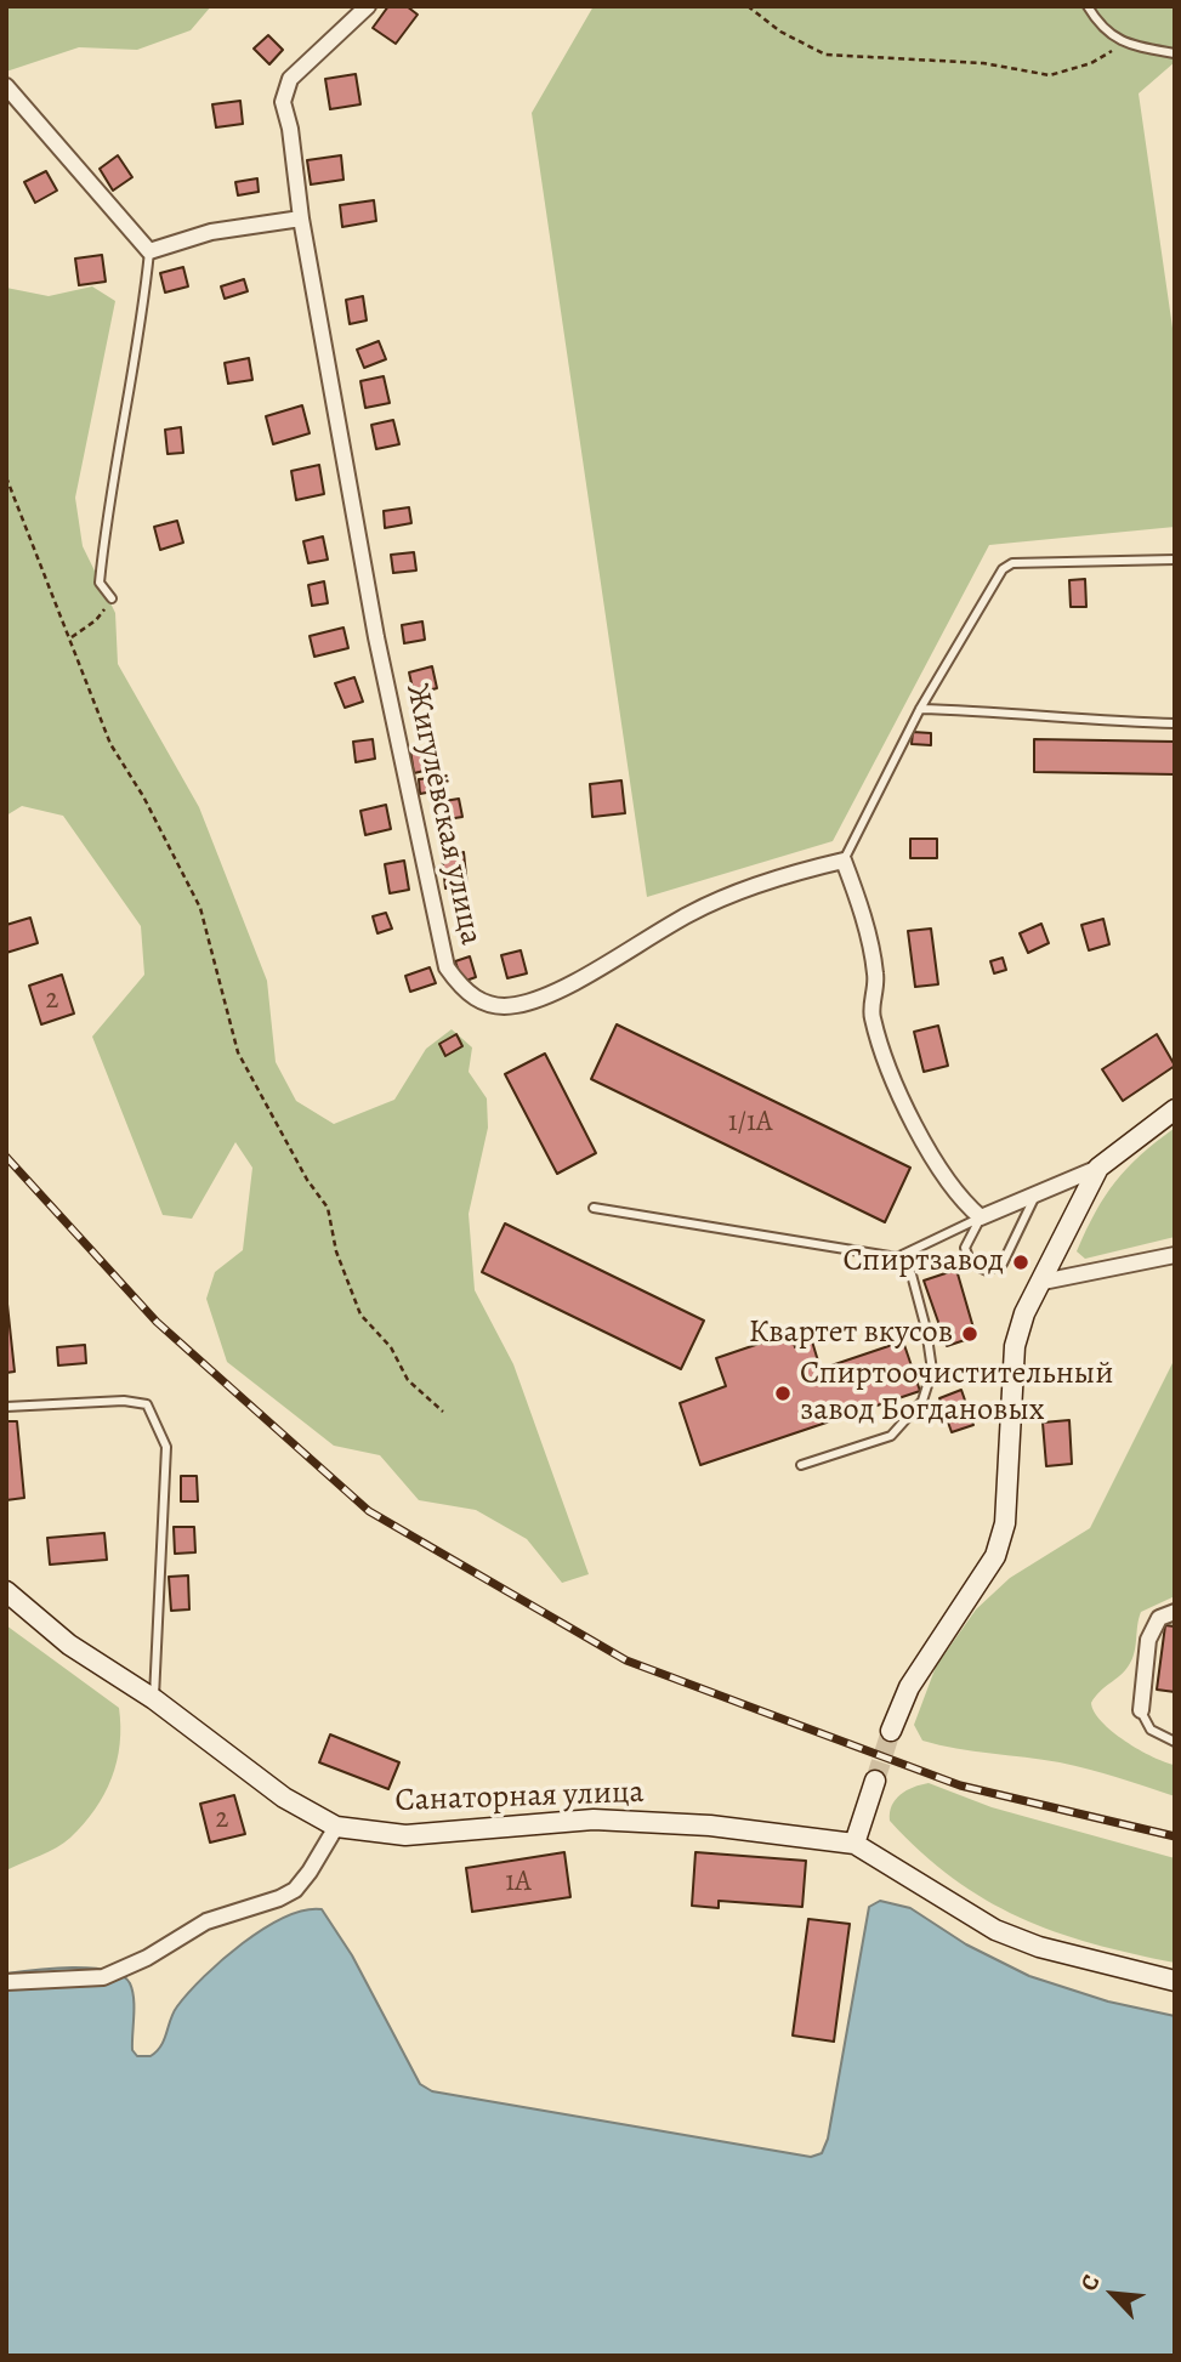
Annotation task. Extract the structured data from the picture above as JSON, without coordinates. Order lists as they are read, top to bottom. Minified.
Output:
{"streets":{"main road":["Санаторная улица"],"street":["Жигулёвская улица"]},"places":["Спиртзавод","Квартет вкусов","Спиртоочистительный завод Богдановых"],"house_numbers":["2","1/1А","2","1А"],"north":"top left"}
